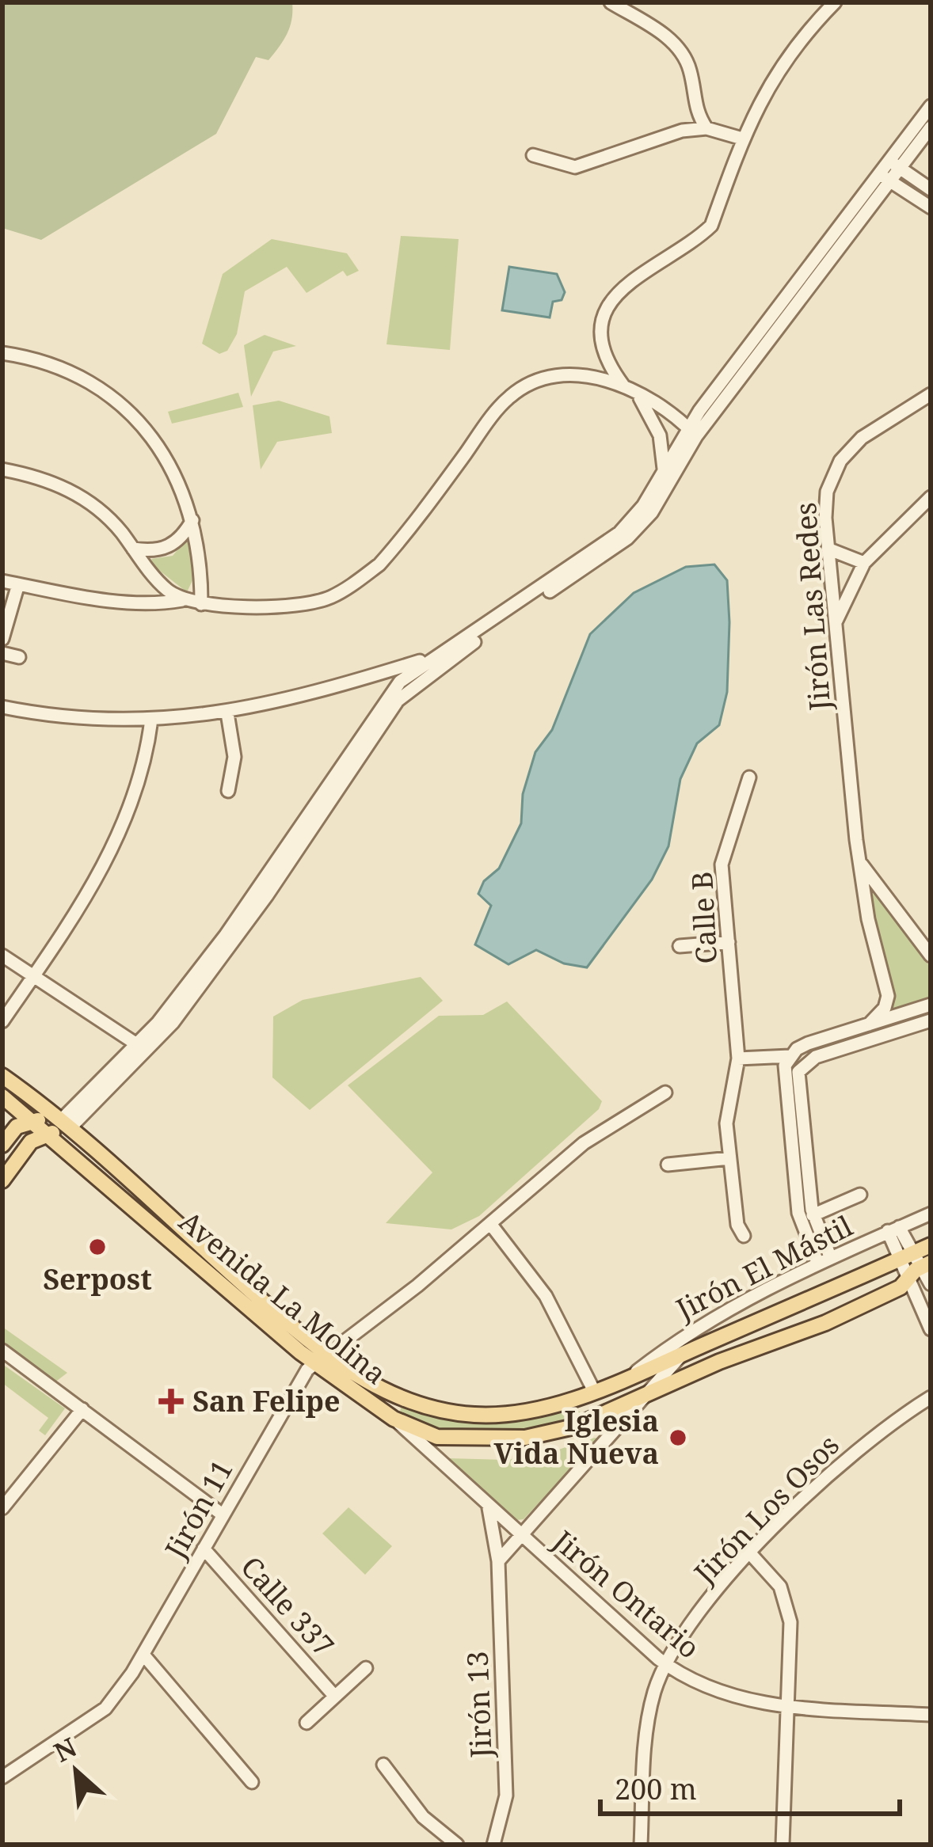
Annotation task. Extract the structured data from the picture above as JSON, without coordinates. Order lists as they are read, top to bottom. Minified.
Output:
{"streets":{"main road":["Avenida La Molina"],"street":["Jirón Las Redes","Calle B","Jirón El Mástil","Jirón 11","Jirón Los Osos","Jirón Ontario","Calle 337","Jirón 13"]},"crossings":[["Jirón El Mástil","Avenida La Molina"],["Avenida La Molina","Jirón 11"],["Avenida La Molina","Jirón Ontario"],["Jirón 11","Calle 337"],["Jirón Los Osos","Jirón Ontario"],["Jirón Ontario","Jirón 13"]],"places":{"other":["Serpost","Iglesia Vida Nueva"],"health":["San Felipe"]},"scale_bar":"200 m","north":"top left"}
